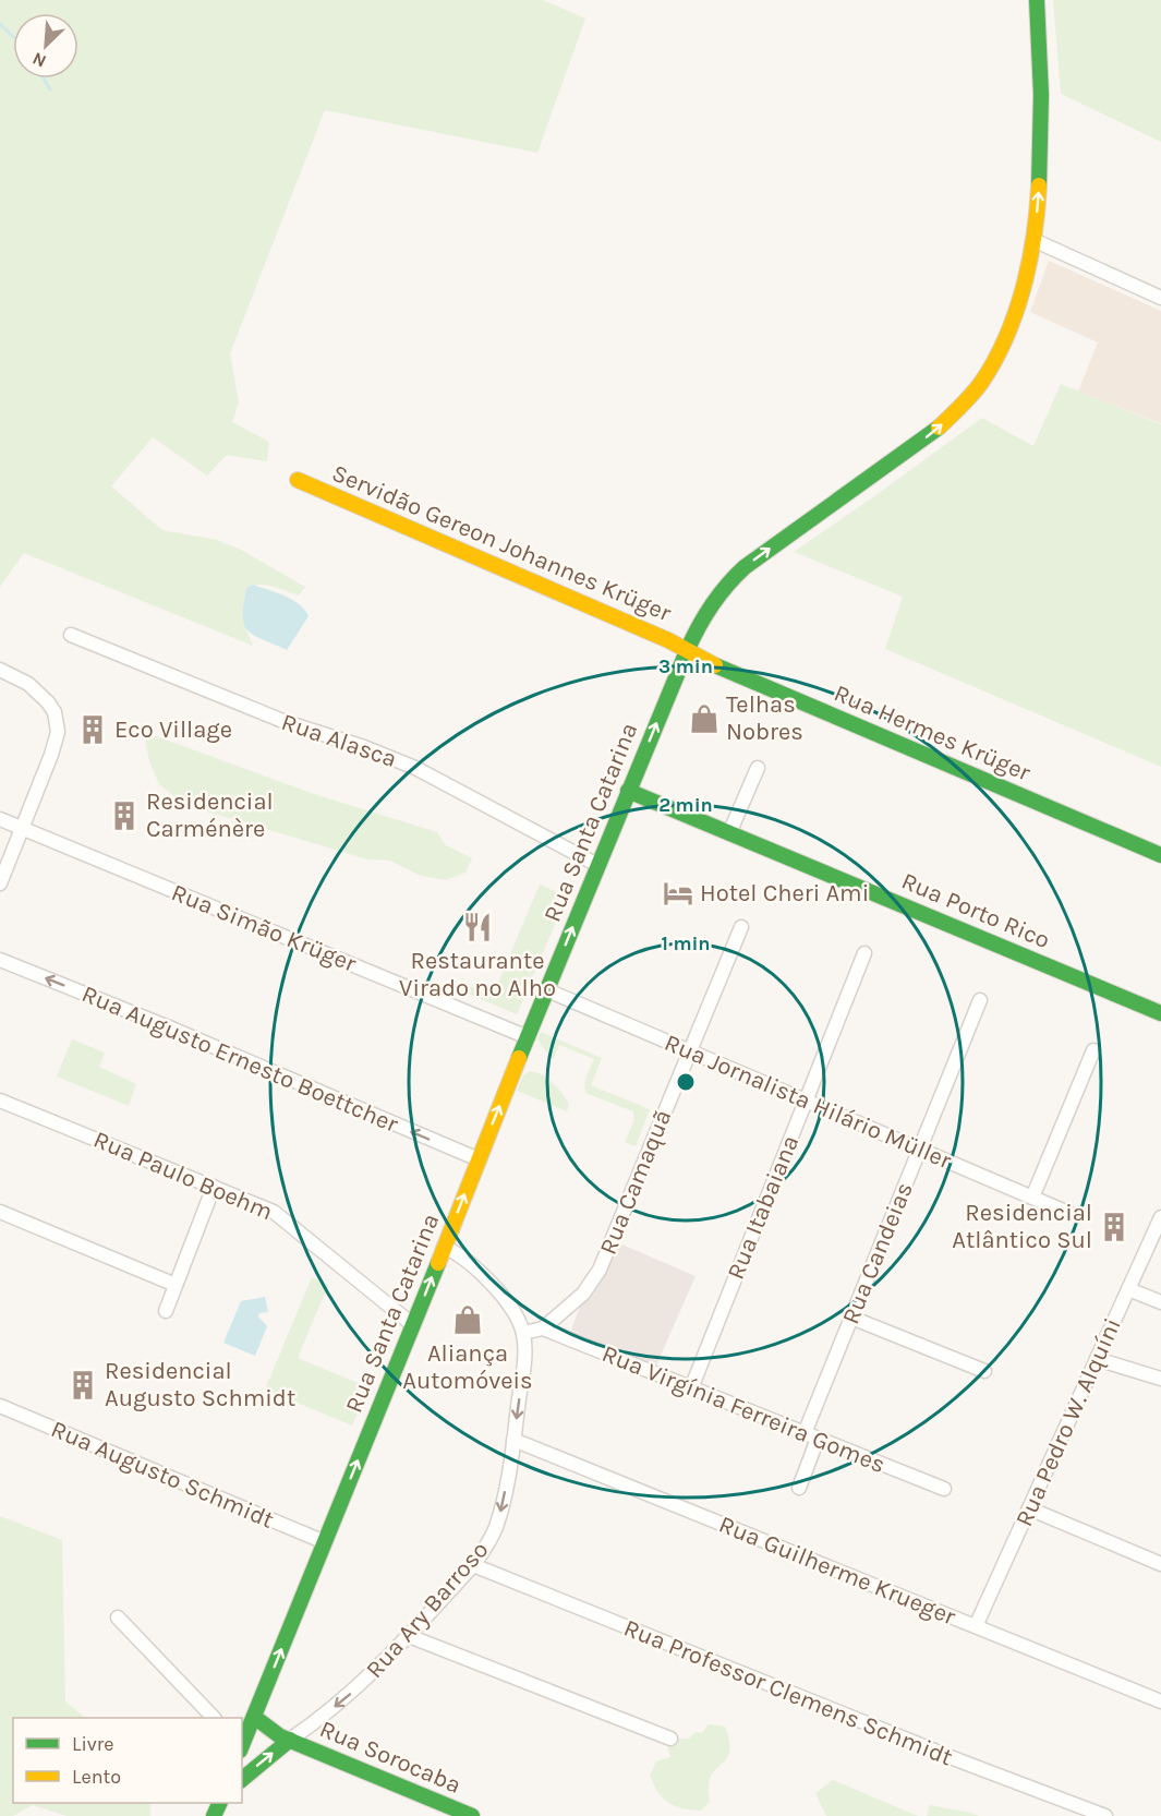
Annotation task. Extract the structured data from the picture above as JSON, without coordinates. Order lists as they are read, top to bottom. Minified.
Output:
{"streets":{"main road":["Servidão Gereon Johannes Krüger","Rua Hermes Krüger","Rua Santa Catarina","Rua Porto Rico","Rua Sorocaba"],"street":["Rua Alasca","Rua Simão Krüger","Rua Augusto Ernesto Boettcher","Rua Jornalista Hilário Müller","Rua Paulo Boehm","Rua Camaquã","Rua Itabaiana","Rua Candeias","Rua Virgínia Ferreira Gomes","Rua Pedro W. Alquíni","Rua Augusto Schmidt","Rua Guilherme Krueger","Rua Ary Barroso","Rua Professor Clemens Schmidt"]},"crossings":[["Servidão Gereon Johannes Krüger","Rua Hermes Krüger"],["Servidão Gereon Johannes Krüger","Rua Santa Catarina"],["Rua Hermes Krüger","Rua Santa Catarina"],["Rua Alasca","Rua Santa Catarina"],["Rua Santa Catarina","Rua Porto Rico"],["Rua Santa Catarina","Rua Simão Krüger"],["Rua Santa Catarina","Rua Augusto Ernesto Boettcher"],["Rua Santa Catarina","Rua Jornalista Hilário Müller"],["Rua Santa Catarina","Rua Paulo Boehm"],["Rua Santa Catarina","Rua Augusto Schmidt"],["Rua Santa Catarina","Rua Ary Barroso"],["Rua Santa Catarina","Rua Sorocaba"],["Rua Jornalista Hilário Müller","Rua Camaquã"],["Rua Jornalista Hilário Müller","Rua Itabaiana"],["Rua Jornalista Hilário Müller","Rua Candeias"],["Rua Camaquã","Rua Virgínia Ferreira Gomes"],["Rua Camaquã","Rua Ary Barroso"],["Rua Itabaiana","Rua Virgínia Ferreira Gomes"],["Rua Candeias","Rua Virgínia Ferreira Gomes"],["Rua Pedro W. Alquíni","Rua Guilherme Krueger"],["Rua Guilherme Krueger","Rua Ary Barroso"],["Rua Ary Barroso","Rua Professor Clemens Schmidt"],["Rua Ary Barroso","Rua Sorocaba"]],"one_way":["Rua Santa Catarina","Rua Augusto Ernesto Boettcher","Rua Ary Barroso"],"places":{"shop":["Telhas Nobres","Aliança Automóveis"],"building":["Eco Village","Residencial Carménère","Residencial Atlântico Sul","Residencial Augusto Schmidt"],"hotel":["Hotel Cheri Ami"],"restaurant":["Restaurante Virado no Alho"]},"legend":["Livre","Lento"],"north":"bottom left","rings":["3 min","2 min","1 min"]}
